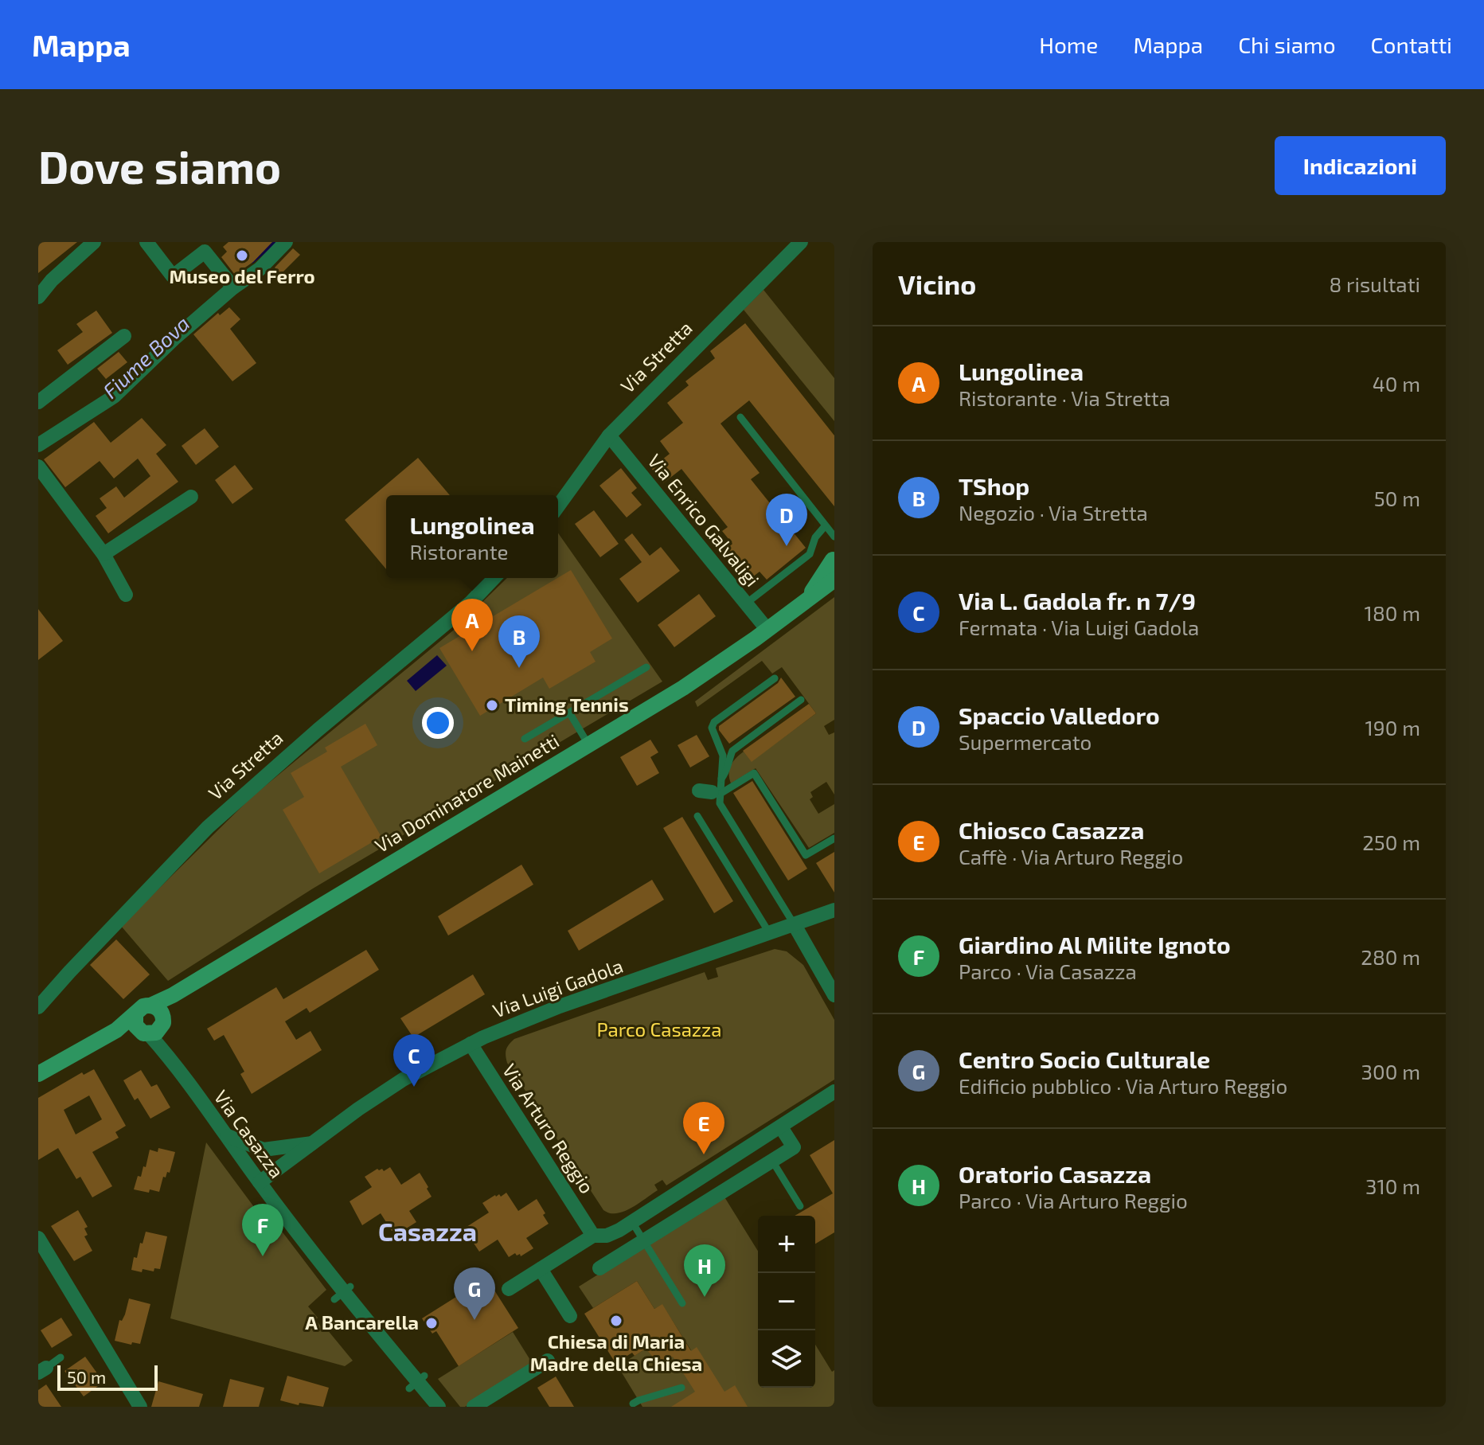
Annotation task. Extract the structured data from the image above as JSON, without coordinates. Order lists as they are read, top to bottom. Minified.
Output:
{"streets":{"street":["Via Stretta","Via Enrico Galvaligi","Via Dominatore Mainetti","Via Luigi Gadola","Via Arturo Reggio","Via Casazza"]},"crossings":[["Via Stretta","Via Enrico Galvaligi"],["Via Enrico Galvaligi","Via Dominatore Mainetti"],["Via Dominatore Mainetti","Via Casazza"],["Via Luigi Gadola","Via Arturo Reggio"],["Via Luigi Gadola","Via Casazza"]],"districts":["Casazza"],"water":["Fiume Bova"],"parks":["Parco Casazza"],"places":["Museo del Ferro","Timing Tennis","Chiesa di Maria Madre della Chiesa","A Bancarella"],"scale_bar":"50 m","page":{"header":"Mappa","nav":["Home","Mappa","Chi siamo","Contatti"],"buttons":"Indicazioni","title":"Dove siamo","heading":["Vicino","8 risultati"],"list":[{"mark":"A","name":"Lungolinea","note":"Ristorante · Via Stretta","value":"40 m"},{"mark":"B","name":"TShop","note":"Negozio · Via Stretta","value":"50 m"},{"mark":"C","name":"Via L. Gadola fr. n 7/9","note":"Fermata · Via Luigi Gadola","value":"180 m"},{"mark":"D","name":"Spaccio Valledoro","note":"Supermercato","value":"190 m"},{"mark":"E","name":"Chiosco Casazza","note":"Caffè · Via Arturo Reggio","value":"250 m"},{"mark":"F","name":"Giardino Al Milite Ignoto","note":"Parco · Via Casazza","value":"280 m"},{"mark":"G","name":"Centro Socio Culturale","note":"Edificio pubblico · Via Arturo Reggio","value":"300 m"},{"mark":"H","name":"Oratorio Casazza","note":"Parco · Via Arturo Reggio","value":"310 m"}],"pins":["D","A","B","C","E","F","H","G"],"popup":["Lungolinea","Ristorante"],"map_buttons":["+","−"],"scale":"50 m"}}
